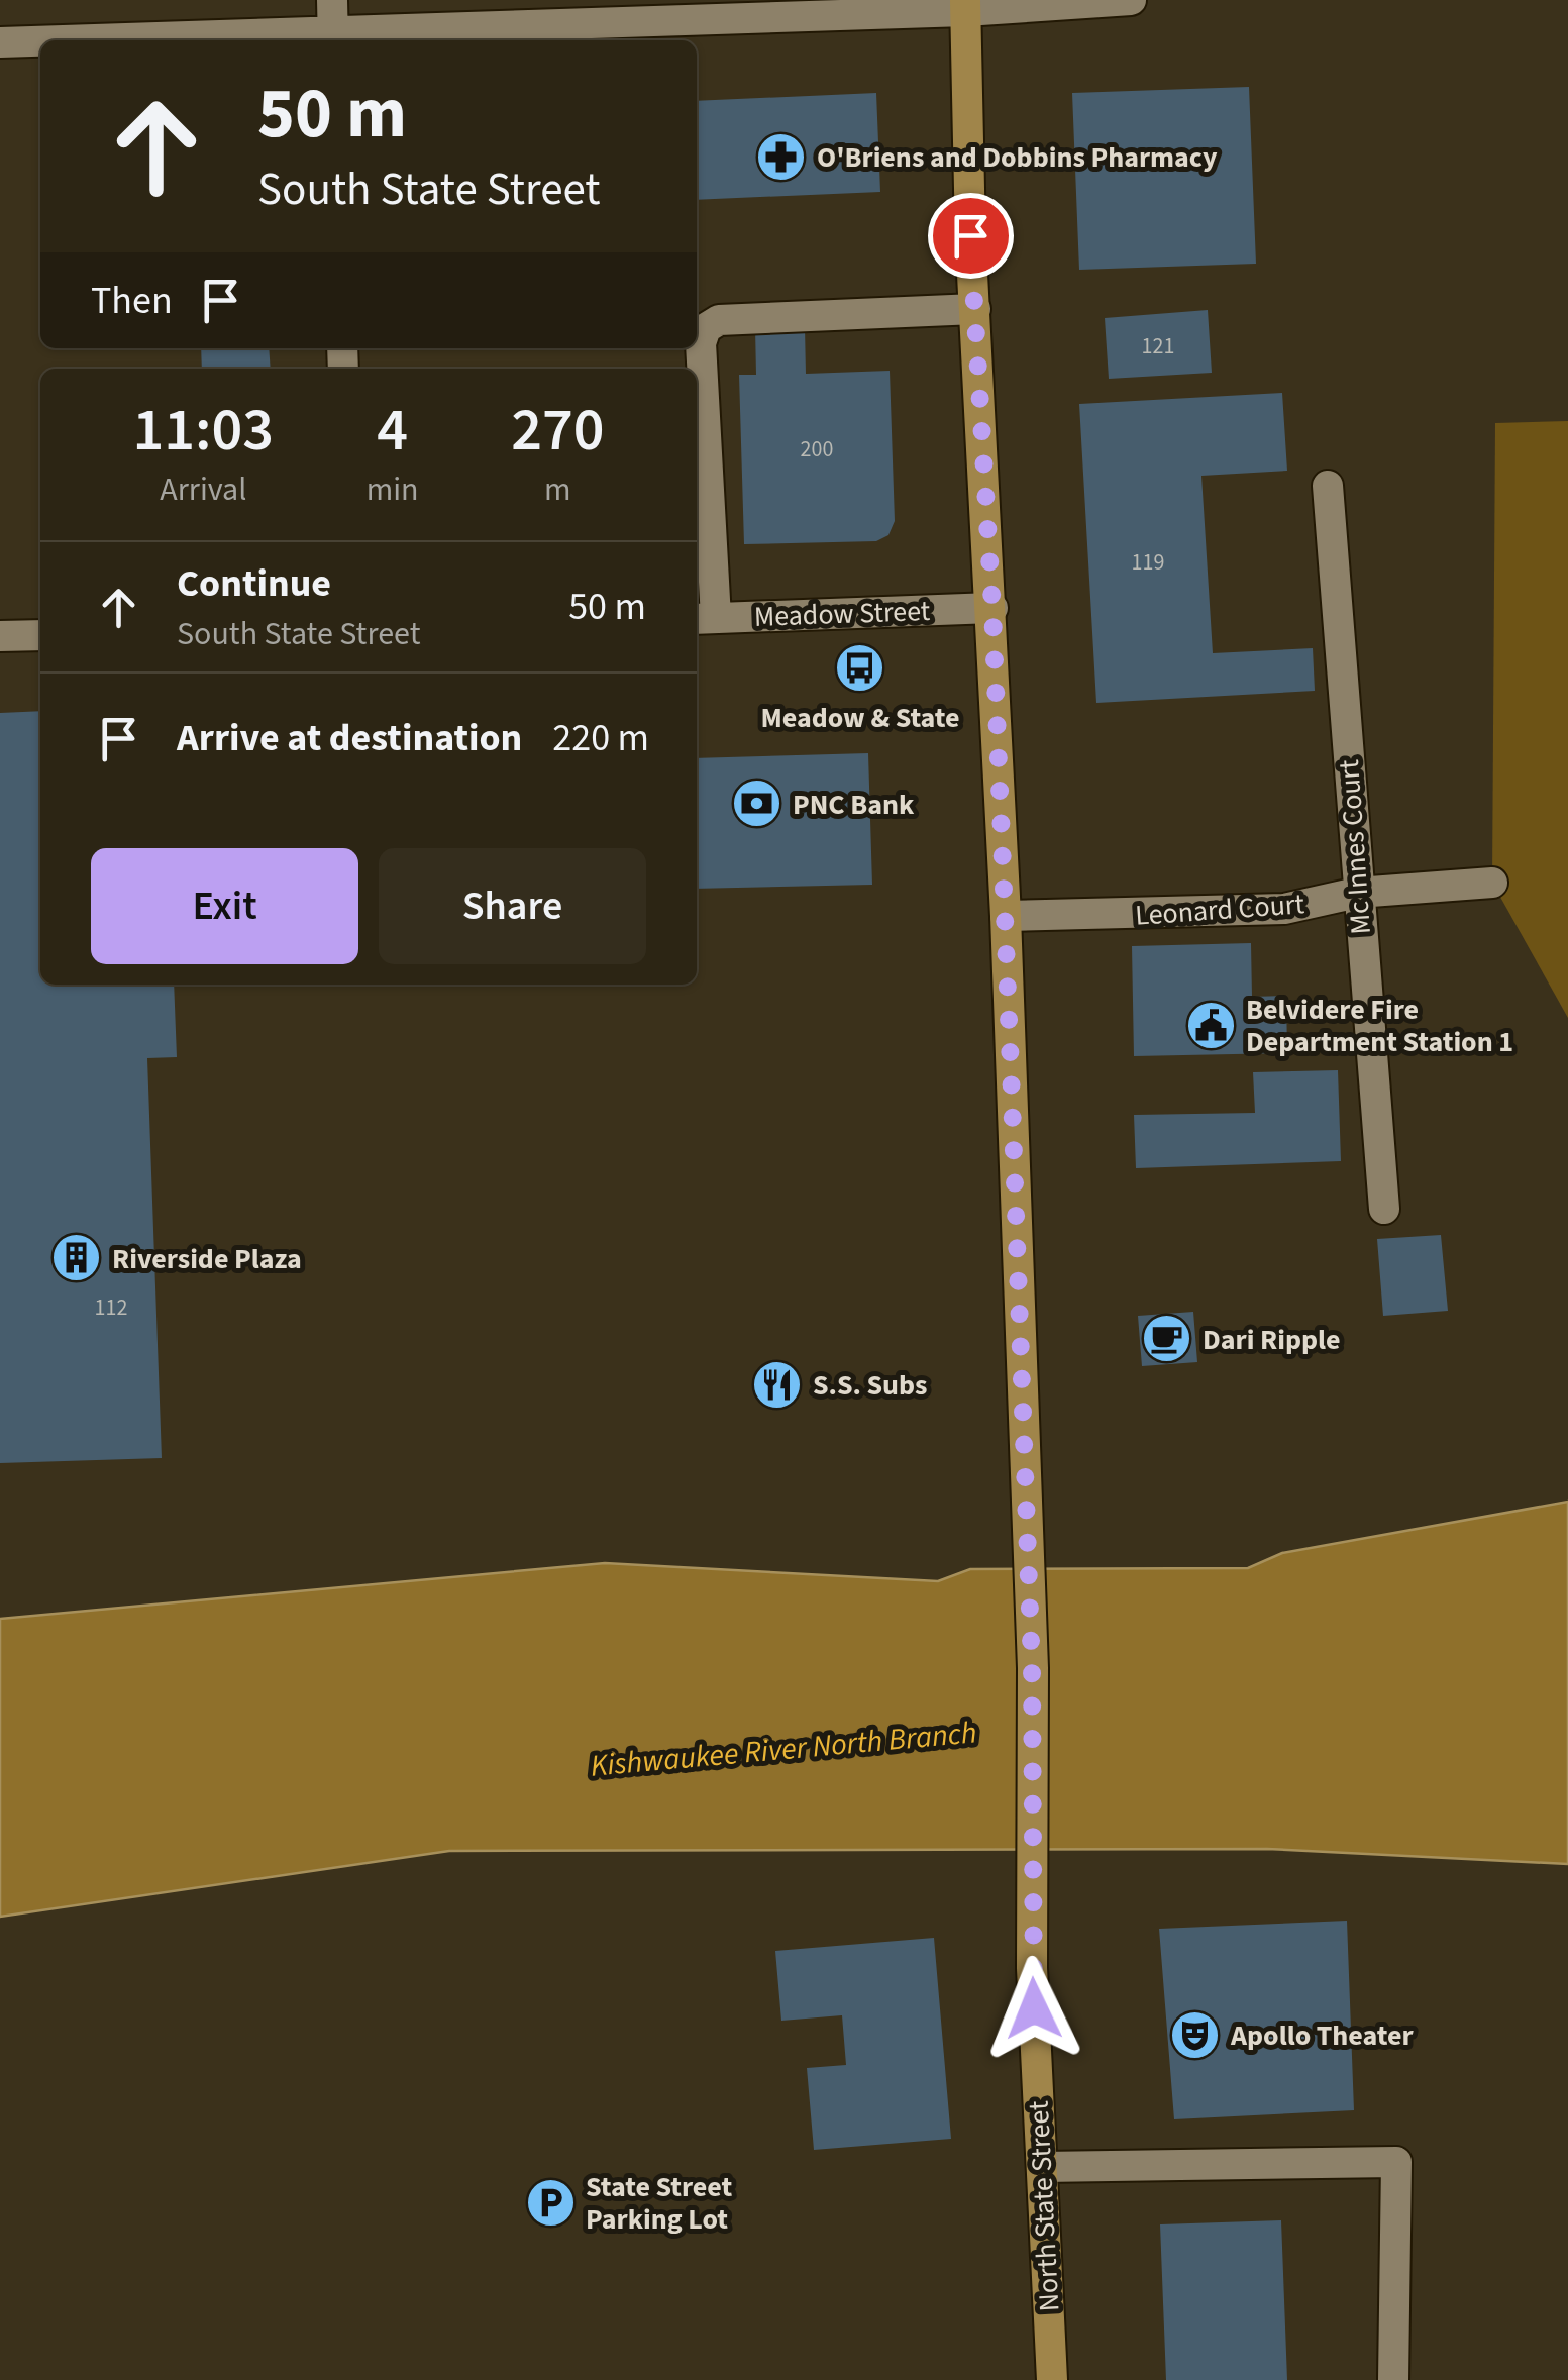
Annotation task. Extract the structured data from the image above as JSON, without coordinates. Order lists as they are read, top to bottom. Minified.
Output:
{"streets":{"main road":["North State Street"],"street":["Meadow Street","Mc Innes Court","Leonard Court"]},"crossings":[["Meadow Street","North State Street"],["Mc Innes Court","Leonard Court"],["Leonard Court","North State Street"]],"water":["Kishwaukee River North Branch"],"places":{"pharmacy":["O'Briens and Dobbins Pharmacy"],"bus stop":["Meadow & State"],"bank":["PNC Bank"],"public building":["Belvidere Fire Department Station 1"],"building":["Riverside Plaza"],"cafe":["Dari Ripple"],"restaurant":["S.S. Subs"],"theatre":["Apollo Theater"],"parking":["State Street Parking Lot"]},"house_numbers":["121","200","119","112"],"page":{"turn":["50 m","South State Street"],"then":"Then","eta":["11:03","Arrival","4","min","270","m"],"list":[{"name":"Continue","note":"South State Street","value":"50 m"},{"name":"Arrive at destination","value":"220 m"}],"buttons":["Exit","Share"]}}
